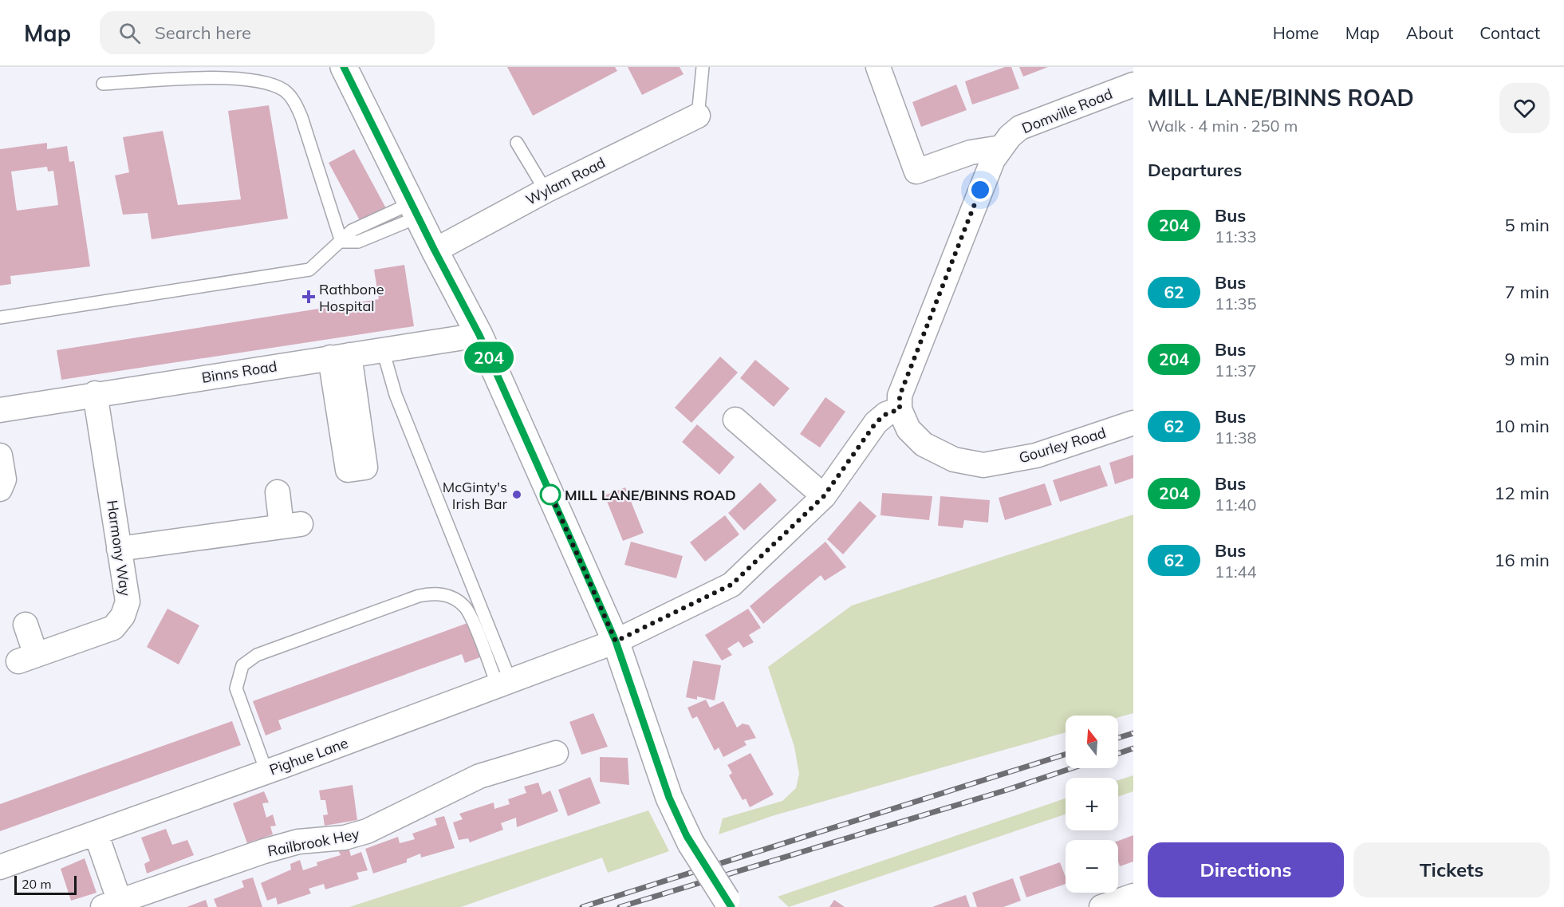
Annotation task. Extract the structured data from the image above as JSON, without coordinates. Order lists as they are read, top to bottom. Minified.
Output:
{"streets":{"street":["Domville Road","Wylam Road","Binns Road","Gourley Road","Harmony Way","Pighue Lane","Railbrook Hey"]},"crossings":[["Domville Road","Gourley Road"],["Domville Road","Pighue Lane"],["Binns Road","Harmony Way"],["Gourley Road","Pighue Lane"],["Pighue Lane","Railbrook Hey"]],"places":{"health":["Rathbone Hospital"],"other":["McGinty's Irish Bar","MILL LANE/BINNS ROAD"]},"lines":["bus line 204"],"scale_bar":"20 m","north":"top","page":{"header":"Map","search":"Search here","nav":["Home","Map","About","Contact"],"on_map":"204","heading":[["MILL LANE/BINNS ROAD","Walk · 4 min · 250 m"],"Departures"],"list":[{"mark":"204","name":"Bus","note":"11:33","value":"5 min"},{"mark":"62","name":"Bus","note":"11:35","value":"7 min"},{"mark":"204","name":"Bus","note":"11:37","value":"9 min"},{"mark":"62","name":"Bus","note":"11:38","value":"10 min"},{"mark":"204","name":"Bus","note":"11:40","value":"12 min"},{"mark":"62","name":"Bus","note":"11:44","value":"16 min"}],"map_buttons":["+","−"],"buttons":["Directions","Tickets"],"scale":"20 m"}}
